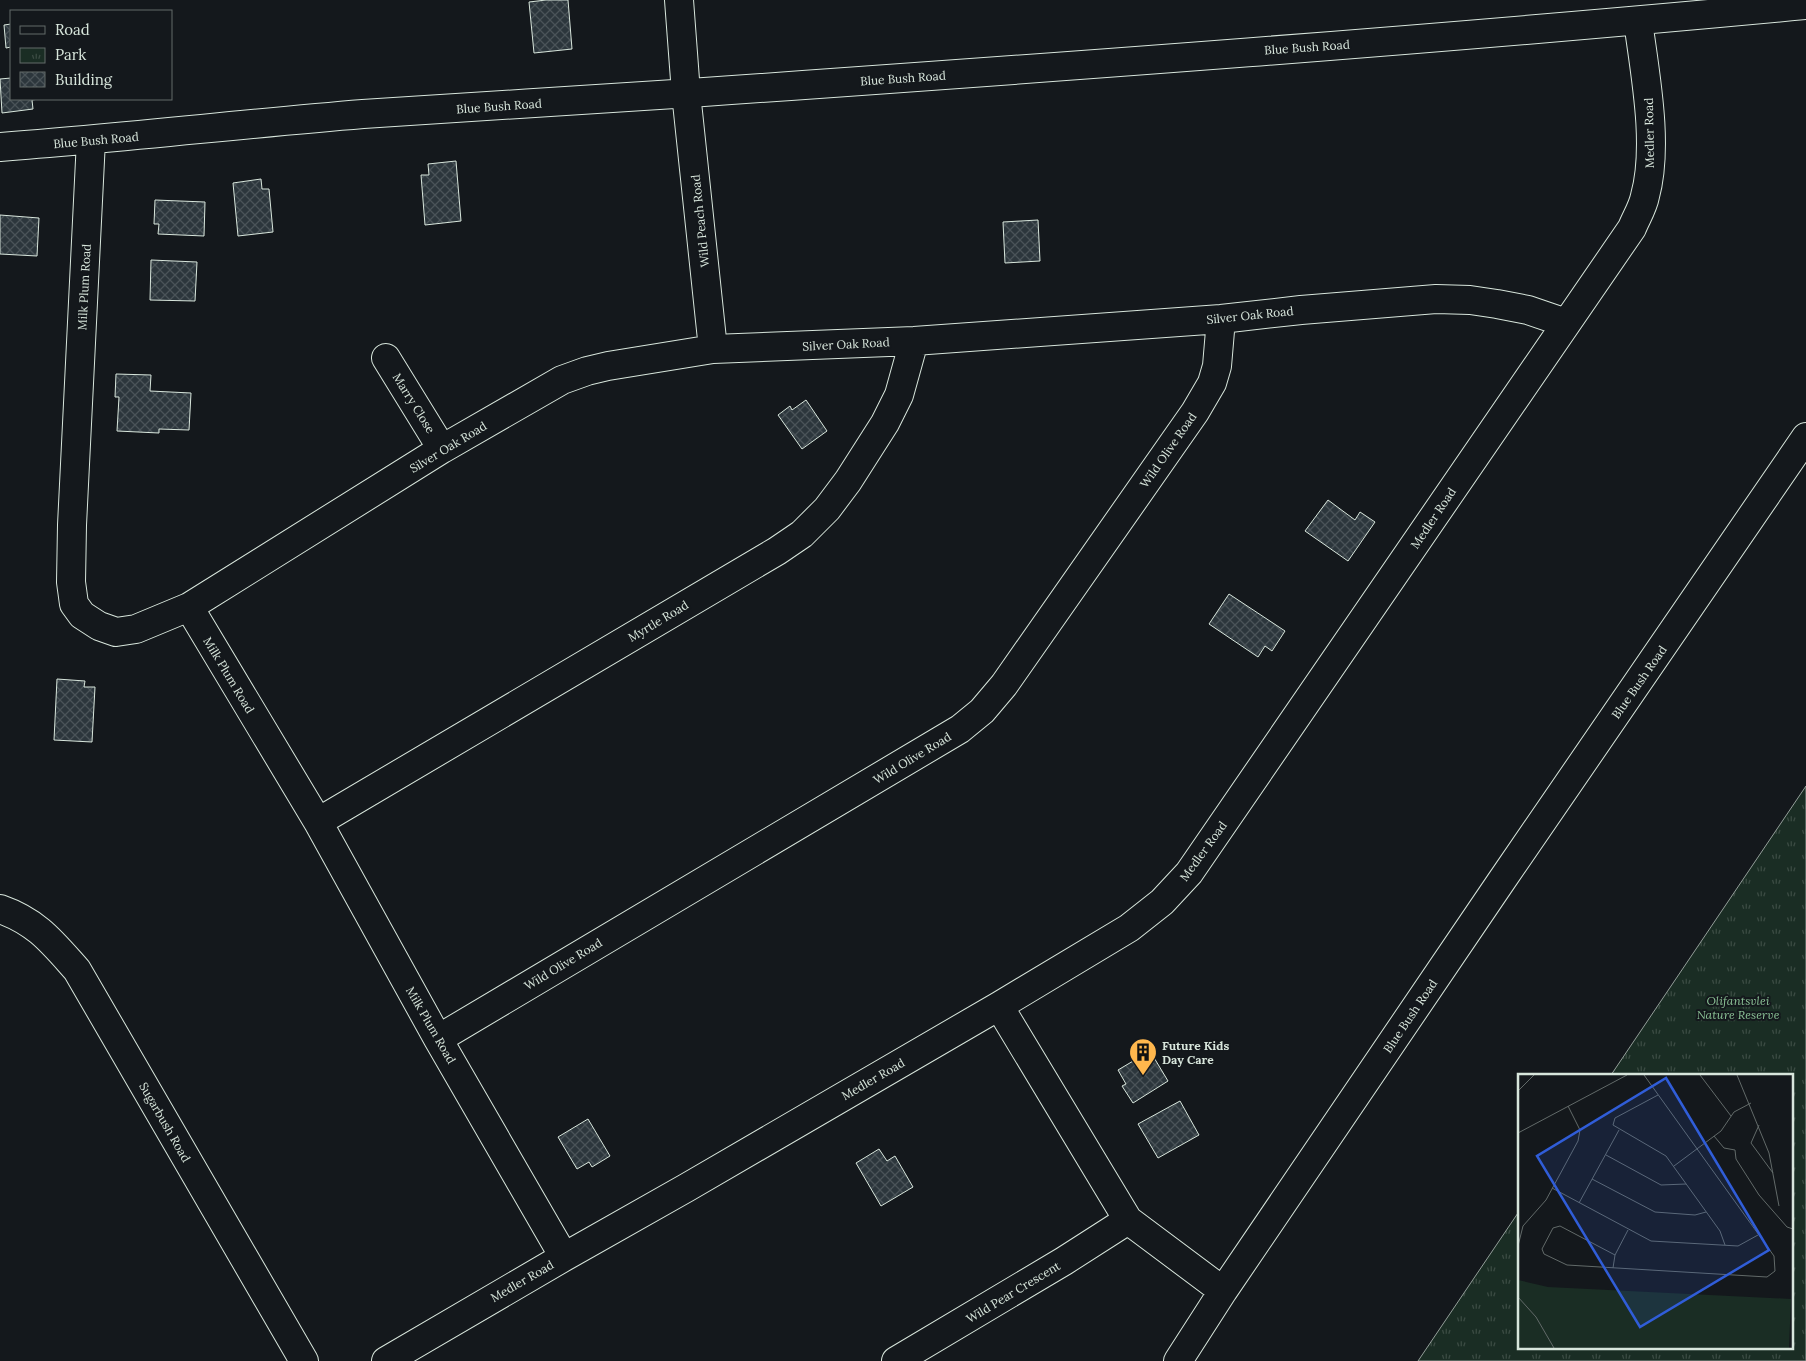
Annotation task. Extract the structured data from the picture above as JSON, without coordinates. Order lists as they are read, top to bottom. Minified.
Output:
{"streets":{"street":["Blue Bush Road","Medler Road","Wild Peach Road","Milk Plum Road","Silver Oak Road","Marry Close","Wild Olive Road","Myrtle Road","Sugarbush Road","Wild Pear Crescent"]},"crossings":[["Blue Bush Road","Medler Road"],["Blue Bush Road","Wild Peach Road"],["Blue Bush Road","Milk Plum Road"],["Medler Road","Milk Plum Road"],["Medler Road","Silver Oak Road"],["Wild Peach Road","Silver Oak Road"],["Milk Plum Road","Silver Oak Road"],["Milk Plum Road","Wild Olive Road"],["Milk Plum Road","Myrtle Road"],["Silver Oak Road","Marry Close"],["Silver Oak Road","Wild Olive Road"],["Silver Oak Road","Myrtle Road"]],"parks":["Olifantsvlei Nature Reserve"],"places":{"building":["Future Kids Day Care"]},"legend":["Road","Park","Building"]}
